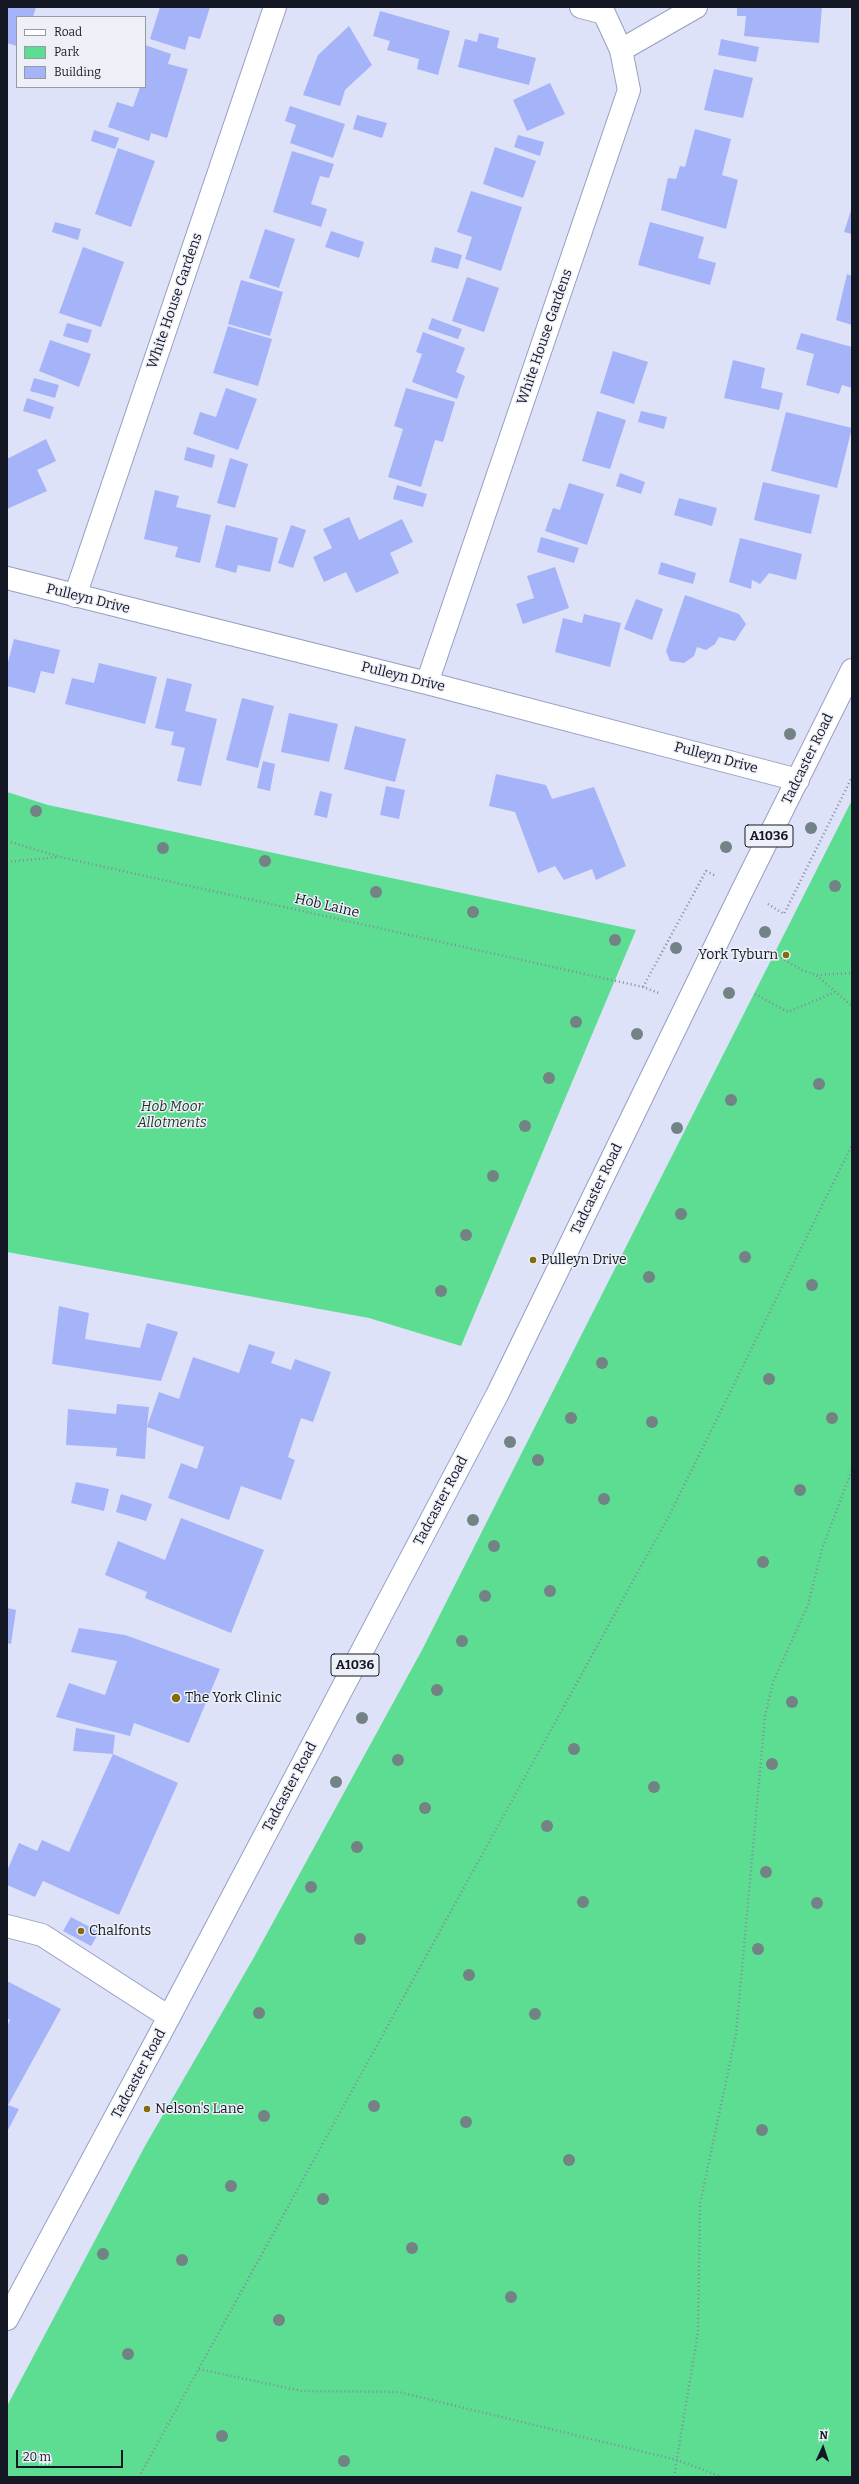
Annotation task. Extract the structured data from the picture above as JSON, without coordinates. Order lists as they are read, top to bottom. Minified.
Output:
{"streets":{"street":["White House Gardens","Pulleyn Drive","Tadcaster Road","A1036"],"path":["Hob Laine"]},"crossings":[["White House Gardens","Pulleyn Drive"],["Pulleyn Drive","Tadcaster Road"]],"parks":["Hob Moor Allotments"],"places":["York Tyburn","Pulleyn Drive","The York Clinic","Chalfonts","Nelson's Lane"],"legend":["Road","Park","Building"],"scale_bar":"20 m","north":"top"}
